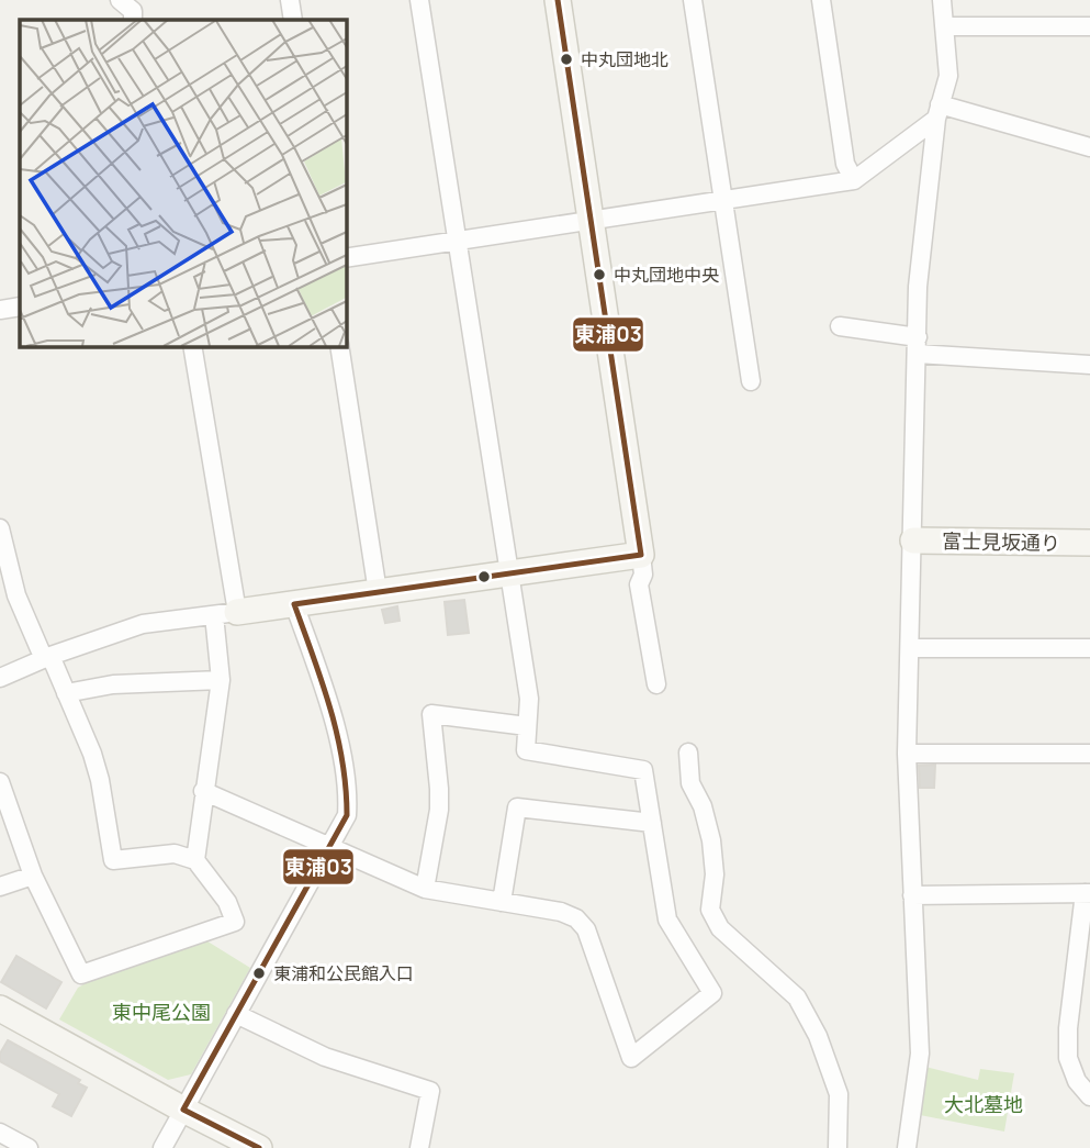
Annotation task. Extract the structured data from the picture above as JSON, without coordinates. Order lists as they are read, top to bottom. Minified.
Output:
{"streets":{"street":["富士見坂通り"]},"parks":["東中尾公園","大北墓地"],"places":["中丸団地北","中丸団地中央","東浦和公民館入口"],"lines":["transit line 東浦03"]}
